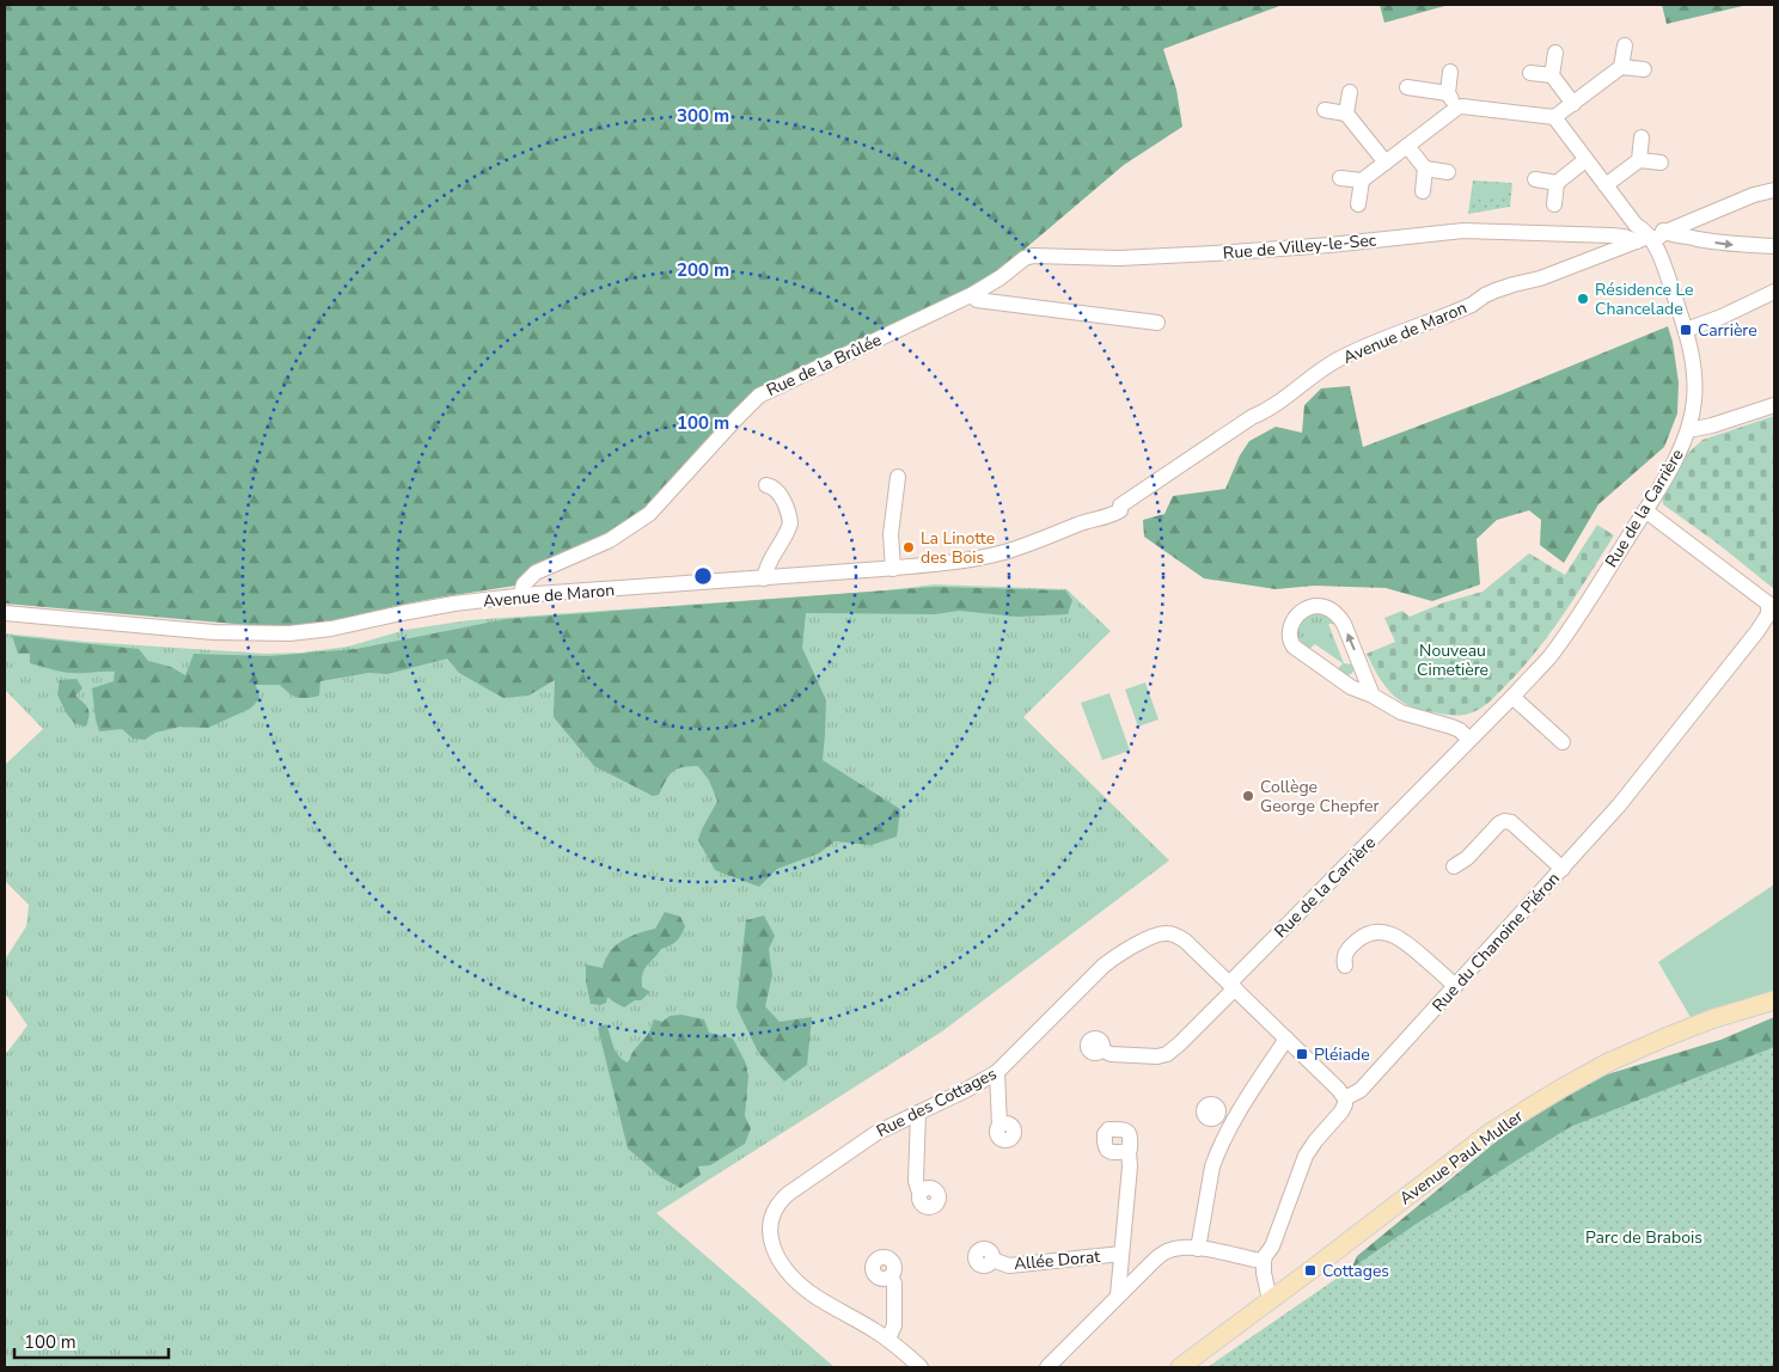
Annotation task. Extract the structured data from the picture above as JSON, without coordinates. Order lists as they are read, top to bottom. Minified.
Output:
{"streets":{"main road":["Avenue Paul Muller"],"street":["Rue de Villey-le-Sec","Avenue de Maron","Rue de la Brûlée","Rue de la Carrière","Rue du Chanoine Piéron","Rue des Cottages","Allée Dorat"]},"crossings":[["Rue de Villey-le-Sec","Avenue de Maron"],["Rue de Villey-le-Sec","Rue de la Brûlée"],["Rue de Villey-le-Sec","Rue de la Carrière"],["Avenue de Maron","Rue de la Brûlée"],["Avenue de Maron","Rue de la Carrière"],["Rue de la Carrière","Rue des Cottages"],["Rue du Chanoine Piéron","Rue des Cottages"]],"parks":["Nouveau Cimetière","Parc de Brabois"],"places":{"other":["Résidence Le Chancelade","La Linotte des Bois","Collège George Chepfer"],"transit":["Carrière","Pléiade","Cottages"]},"scale_bar":"100 m","rings":["300 m","200 m","100 m"]}
